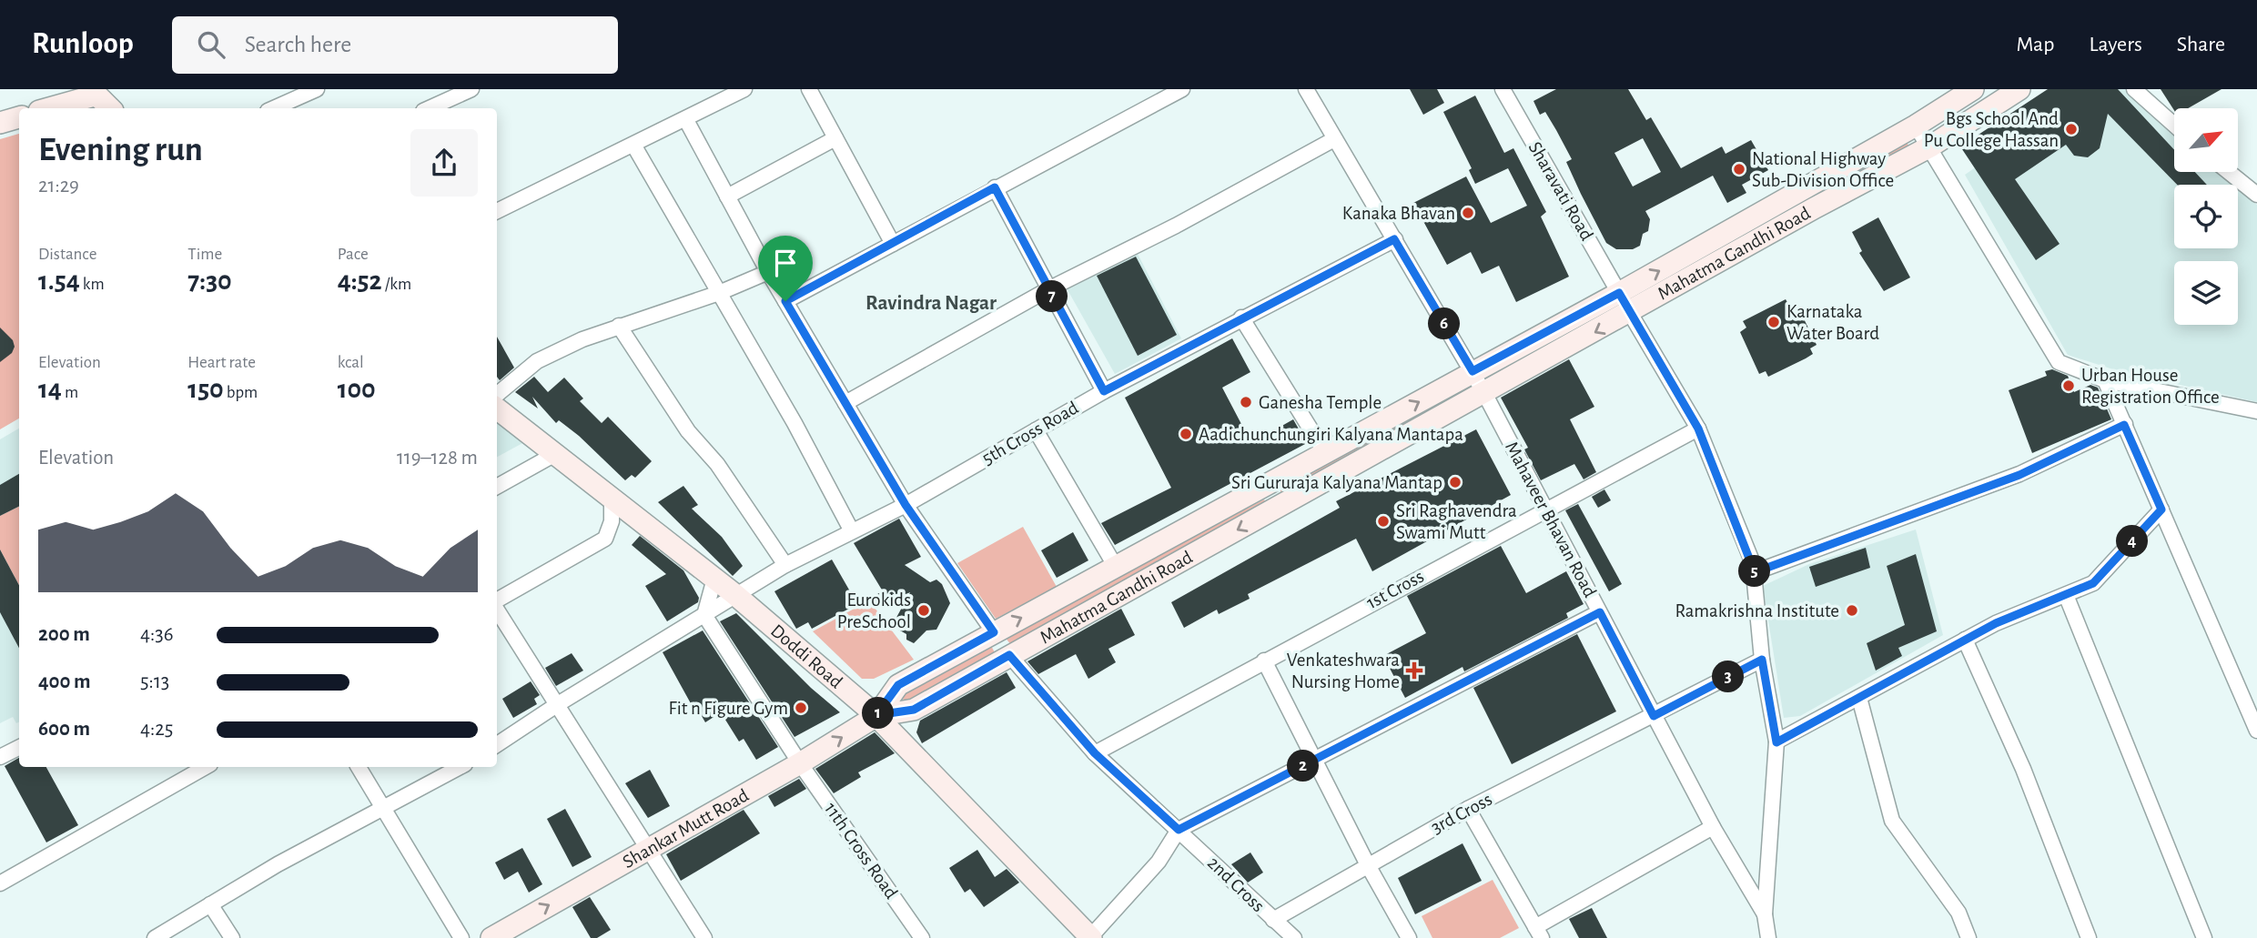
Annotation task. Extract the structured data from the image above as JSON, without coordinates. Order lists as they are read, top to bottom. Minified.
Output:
{"streets":{"street":["Sharavati Road","Mahatma Gandhi Road","5th Cross Road","Mahaveer Bhavan Road","1st Cross","Doddi Road","3rd Cross","Shankar Mutt Road","11th Cross Road","2nd Cross"]},"crossings":[["Sharavati Road","Mahatma Gandhi Road"],["Mahatma Gandhi Road","Mahaveer Bhavan Road"],["Mahatma Gandhi Road","Doddi Road"],["Mahatma Gandhi Road","Shankar Mutt Road"],["Mahatma Gandhi Road","2nd Cross"],["5th Cross Road","Mahaveer Bhavan Road"],["5th Cross Road","Doddi Road"],["5th Cross Road","11th Cross Road"],["Mahaveer Bhavan Road","1st Cross"],["Mahaveer Bhavan Road","3rd Cross"],["1st Cross","2nd Cross"],["Doddi Road","Shankar Mutt Road"],["3rd Cross","2nd Cross"],["Shankar Mutt Road","11th Cross Road"]],"one_way":["Shankar Mutt Road"],"districts":["Ravindra Nagar"],"places":{"other":["Bgs School And Pu College Hassan","National Highway Sub-Division Office","Kanaka Bhavan","Karnataka Water Board","Urban House Registration Office","Ganesha Temple","Aadichunchungiri Kalyana Mantapa","Sri Gururaja Kalyana Mantap","Sri Raghavendra Swami Mutt","Eurokids PreSchool","Ramakrishna Institute","Fit n Figure Gym"],"health":["Venkateshwara Nursing Home"]},"north":"top right","page":{"header":"Runloop","search":"Search here","nav":["Map","Layers","Share"],"heading":["Evening run","21:29"],"stats":[["Distance","1.54 km"],["Time","7:30"],["Pace","4:52 /km"],["Elevation","14 m"],["Heart rate","150 bpm"],["kcal","100"]],"pins":["7","6","4","5","3","1","2"],"chart":["Elevation","119–128 m"],"list":[{"name":"200 m","note":"4:36"},{"name":"400 m","note":"5:13"},{"name":"600 m","note":"4:25"}]}}
